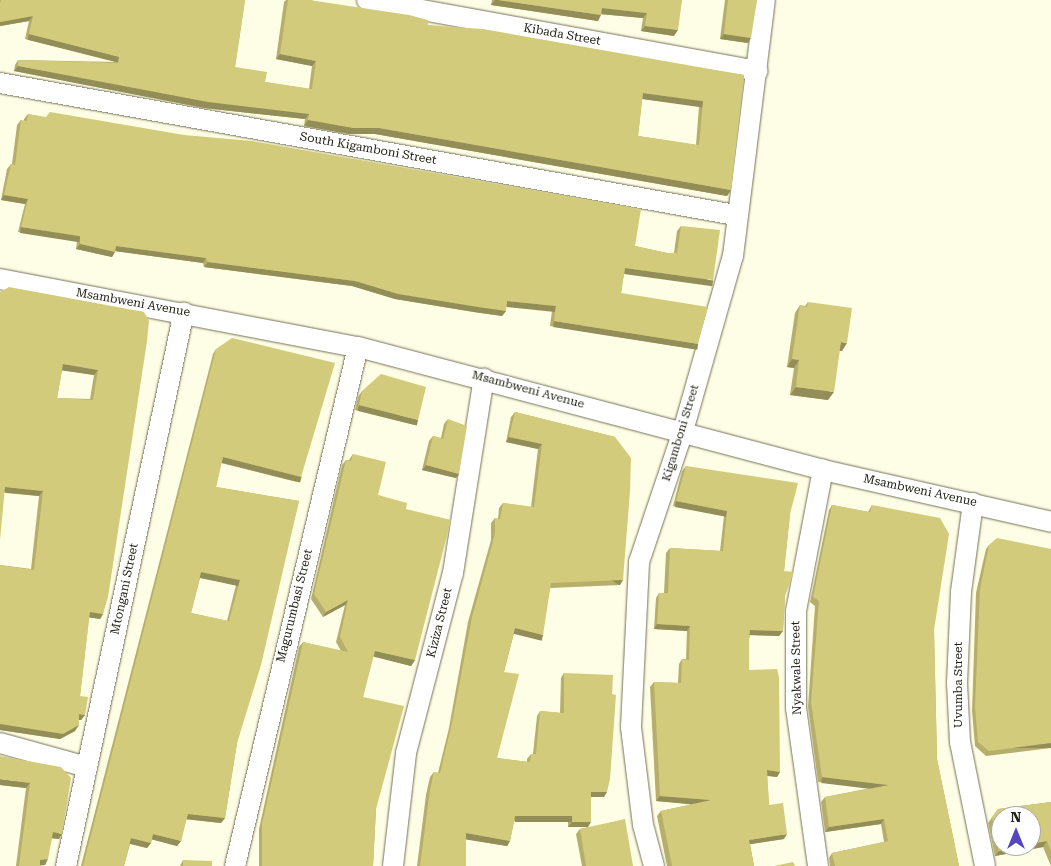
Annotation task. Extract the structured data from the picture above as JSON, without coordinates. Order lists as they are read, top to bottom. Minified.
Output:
{"streets":{"street":["Kibada Street","South Kigamboni Street","Msambweni Avenue","Kigamboni Street","Mtongani Street","Magurumbasi Street","Kiziza Street","Nyakwale Street","Uvumba Street"]},"crossings":[["Kibada Street","Kigamboni Street"],["South Kigamboni Street","Kigamboni Street"],["Msambweni Avenue","Kigamboni Street"],["Msambweni Avenue","Mtongani Street"],["Msambweni Avenue","Magurumbasi Street"],["Msambweni Avenue","Kiziza Street"],["Msambweni Avenue","Nyakwale Street"],["Msambweni Avenue","Uvumba Street"]],"north":"top"}
